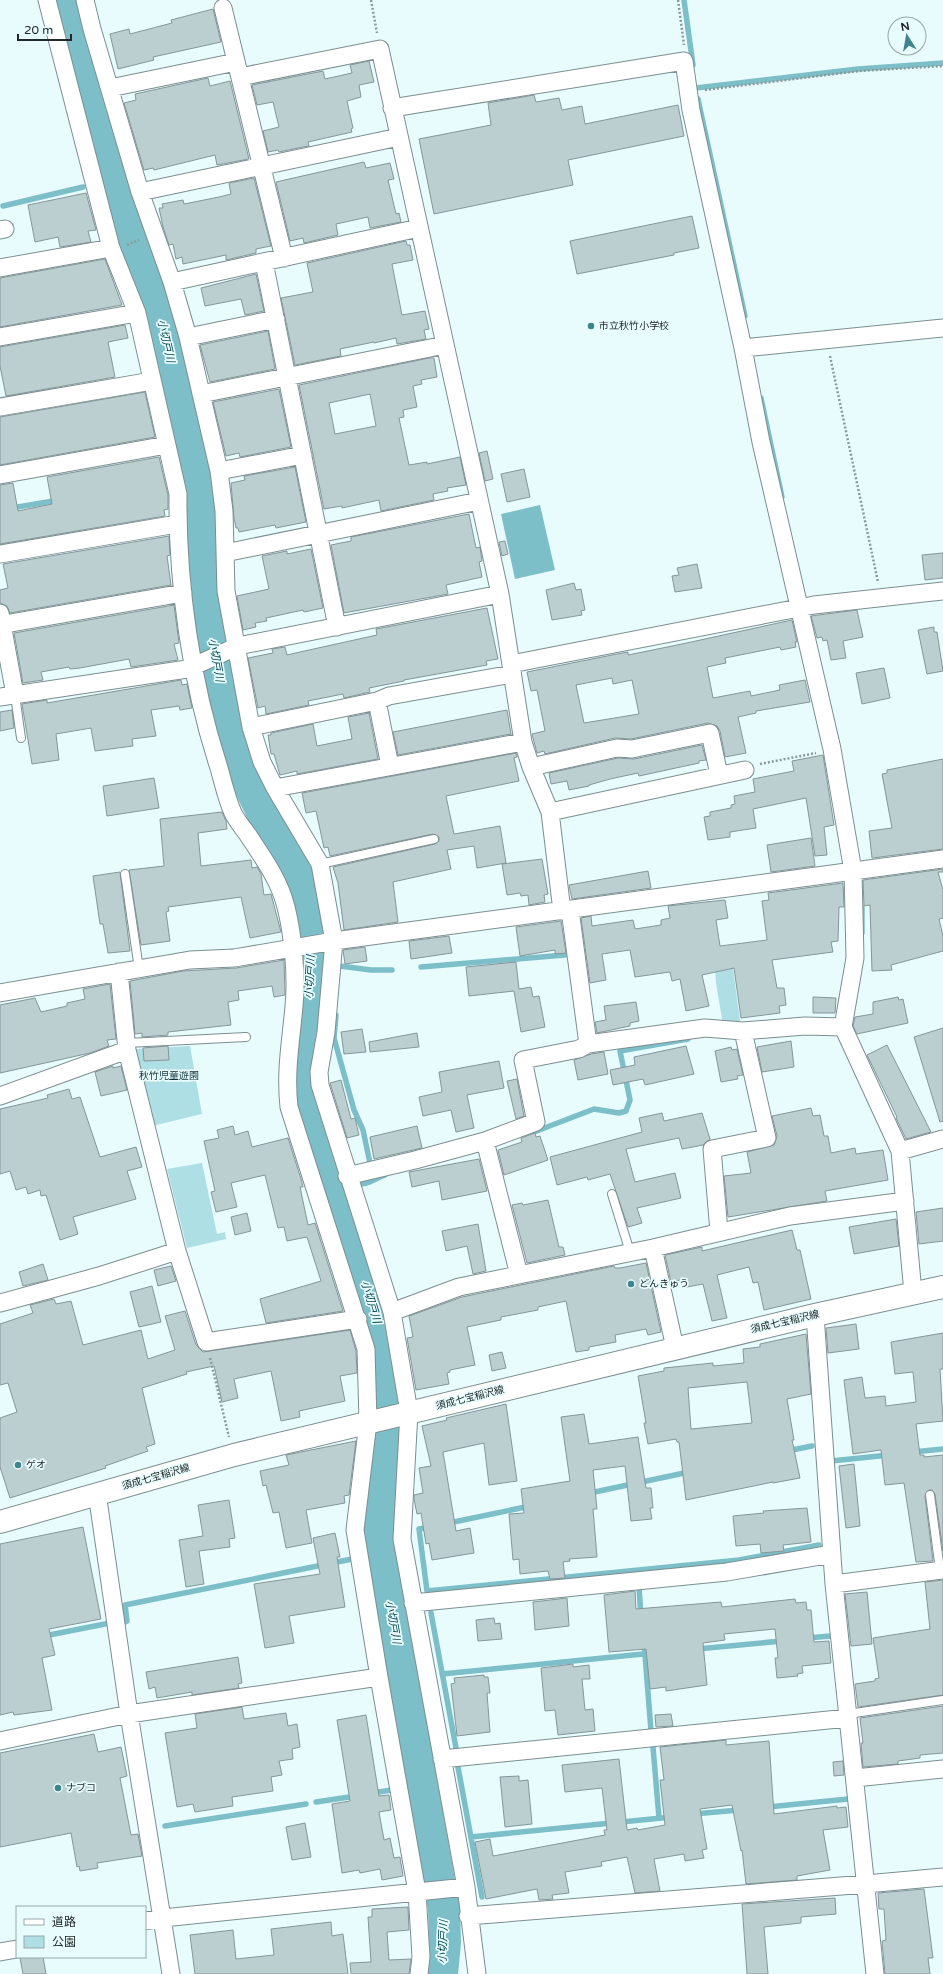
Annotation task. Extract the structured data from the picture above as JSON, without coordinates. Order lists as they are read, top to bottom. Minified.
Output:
{"streets":{"main road":["須成七宝稲沢線"]},"water":["小切戸川"],"parks":["秋竹児童遊園"],"places":["市立秋竹小学校","どんきゅう","ゲオ","ナブコ"],"legend":["道路","公園"],"scale_bar":"20 m","north":"top"}
